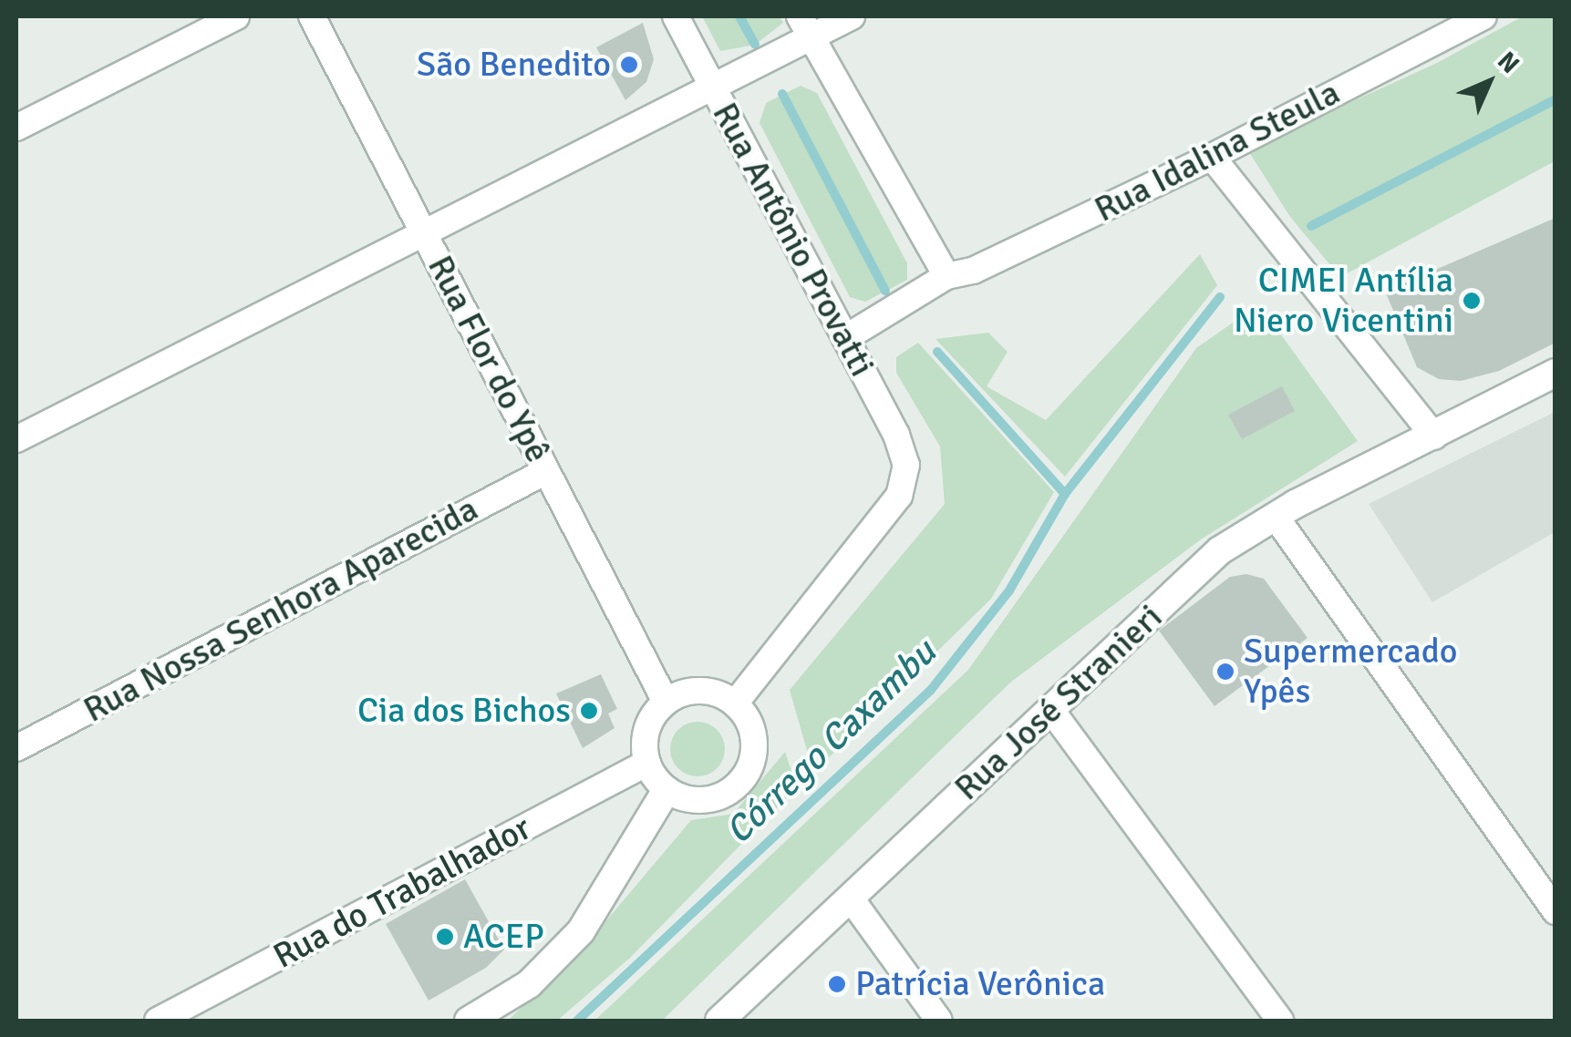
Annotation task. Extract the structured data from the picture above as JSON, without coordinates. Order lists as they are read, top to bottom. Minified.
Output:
{"streets":{"street":["Rua Idalina Steula","Rua Antônio Provatti","Rua Flor do Ypê","Rua Nossa Senhora Aparecida","Rua José Stranieri","Rua do Trabalhador"]},"crossings":[["Rua Idalina Steula","Rua Antônio Provatti"],["Rua Antônio Provatti","Rua Flor do Ypê"],["Rua Antônio Provatti","Rua do Trabalhador"],["Rua Flor do Ypê","Rua Nossa Senhora Aparecida"],["Rua Flor do Ypê","Rua do Trabalhador"]],"water":["Córrego Caxambu"],"places":["São Benedito","CIMEI Antília Niero Vicentini","Supermercado Ypês","Cia dos Bichos","ACEP","Patrícia Verônica"],"north":"top right"}
